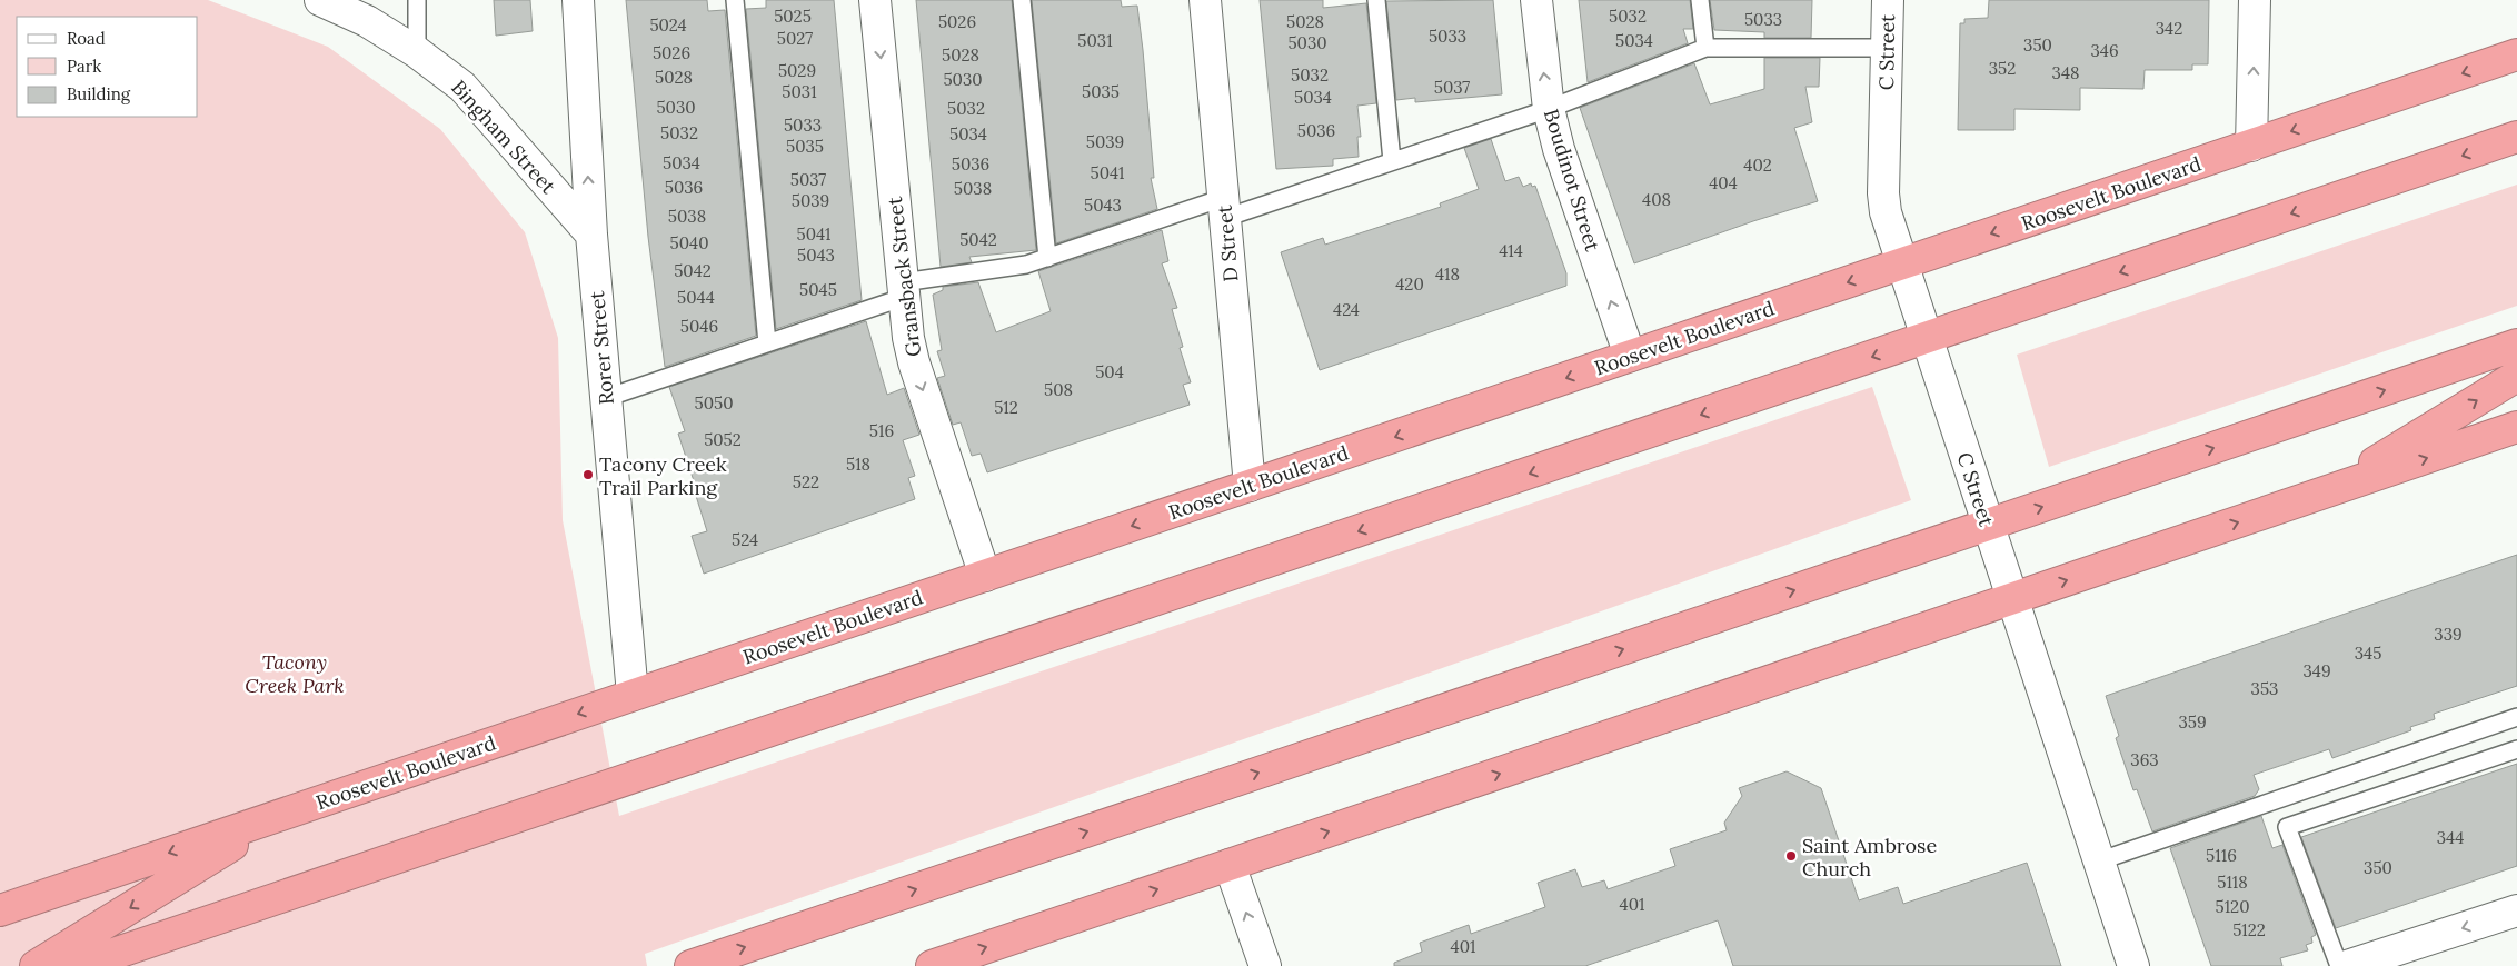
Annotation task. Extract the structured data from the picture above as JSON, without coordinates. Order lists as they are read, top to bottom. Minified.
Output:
{"streets":{"highway":["Roosevelt Boulevard"],"street":["C Street","Bingham Street","Boudinot Street","D Street","Gransback Street","Rorer Street"]},"crossings":[["C Street","Roosevelt Boulevard"],["Bingham Street","Rorer Street"],["Boudinot Street","Roosevelt Boulevard"],["Roosevelt Boulevard","D Street"],["Roosevelt Boulevard","Gransback Street"],["Roosevelt Boulevard","Rorer Street"]],"one_way":["Boudinot Street","Gransback Street"],"parks":["Tacony Creek Park"],"places":["Tacony Creek Trail Parking","Saint Ambrose Church"],"house_numbers":["5025","5032","5033","5026","5028","5024","342","5033","5027","5031","5034","5030","350","346","5026","5028","352","5029","348","5032","5028","5030","5037","5031","5035","5034","5030","5032","5033","5036","5032","5034","5039","5035","5034","5036","402","5041","5037","404","5036","5038","408","5039","5043","5038","5041","5042","5040","414","5043","5042","418","420","5045","5044","424","5046","504","508","5050","512","516","5052","518","522","524","339","345","349","353","359","363","344","5116","350","5118","401","5120","5122","401"],"legend":["Road","Park","Building"]}
